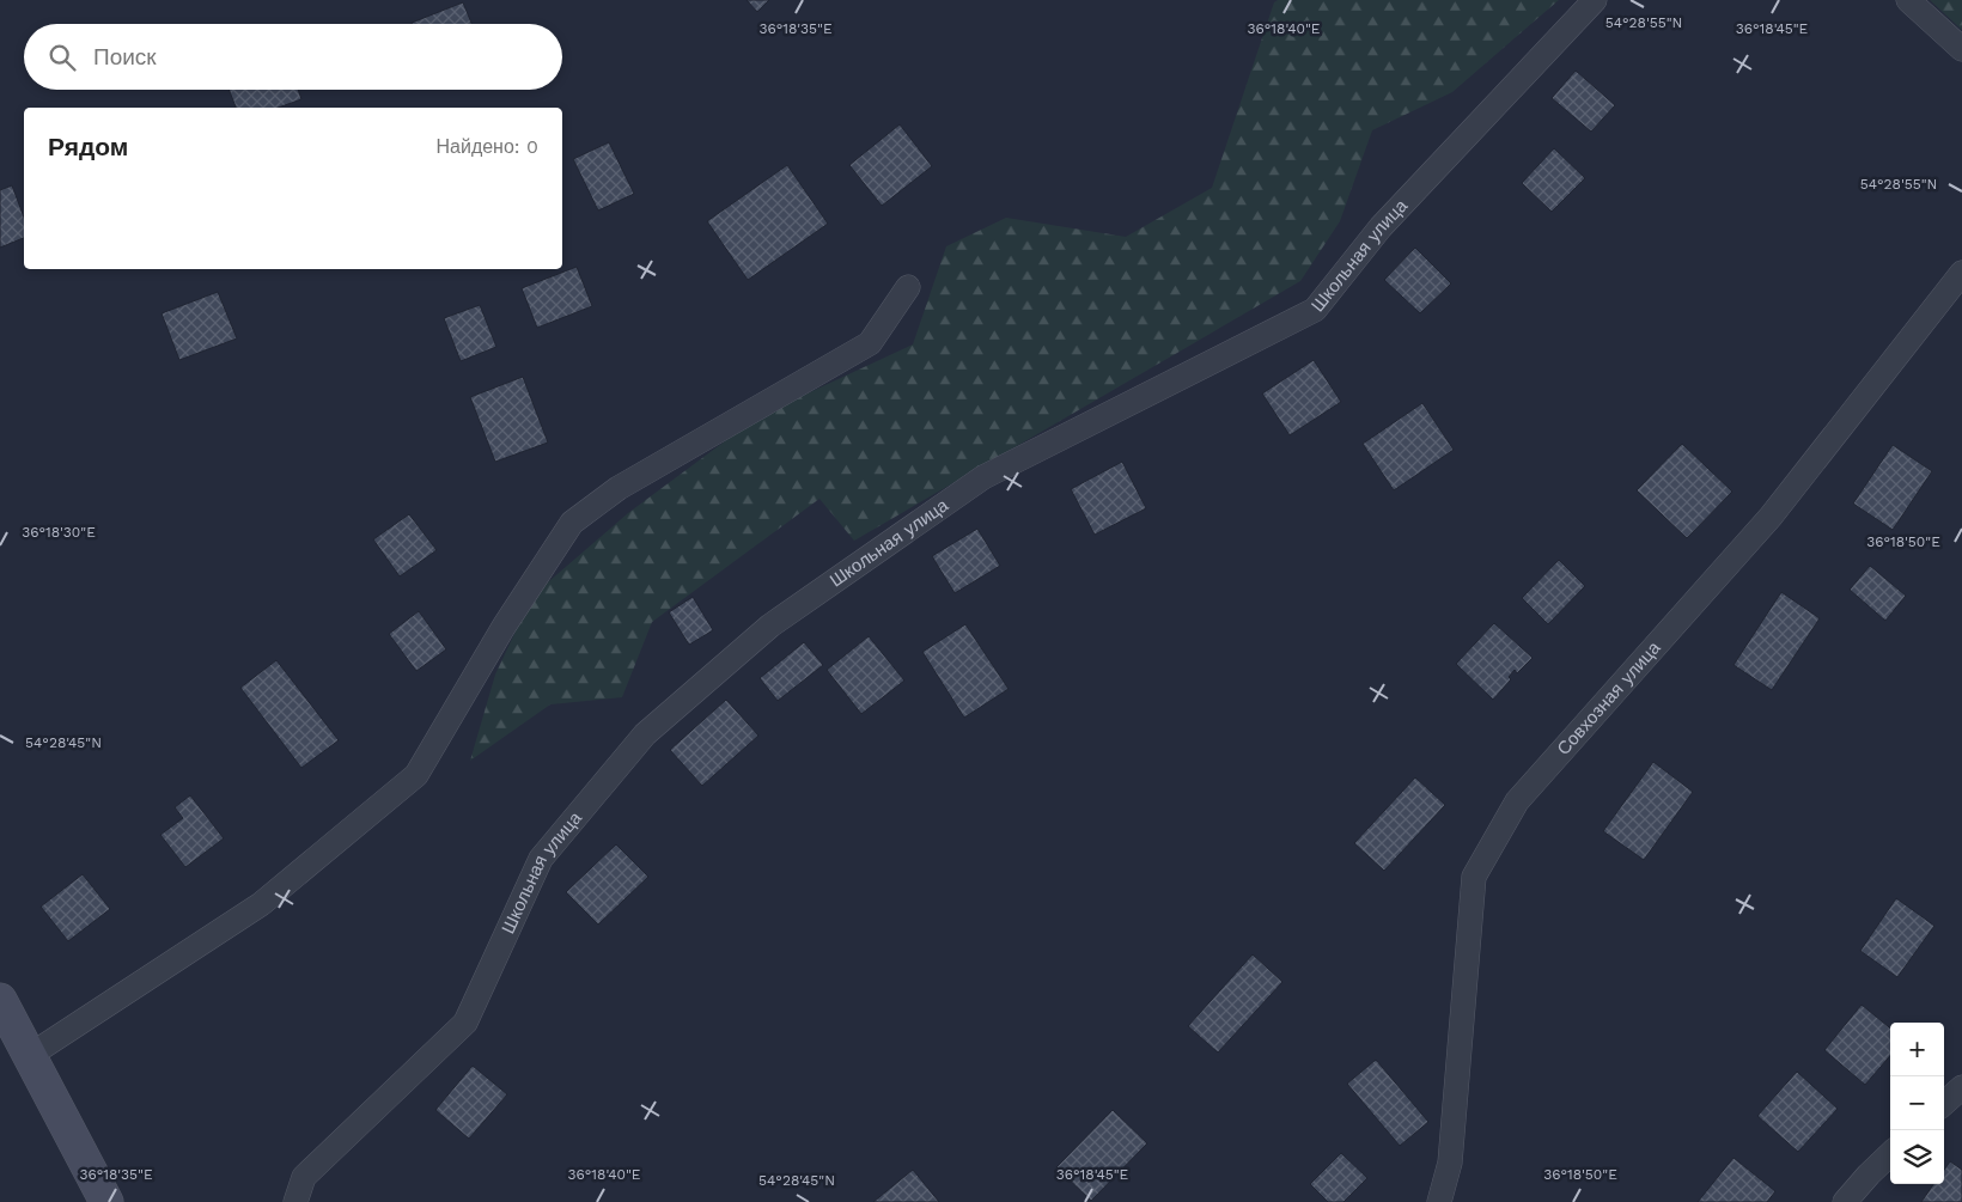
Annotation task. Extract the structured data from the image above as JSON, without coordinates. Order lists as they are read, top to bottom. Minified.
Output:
{"streets":{"street":["Школьная улица","Совхозная улица"]},"page":{"search":"Поиск","heading":["Рядом","Найдено: 0"],"map_buttons":["+","−"]},"coordinates":["54°28'55\"N","36°18'35\"E","36°18'40\"E","36°18'45\"E","36°18'30\"E","36°18'50\"E","54°28'45\"N"]}
